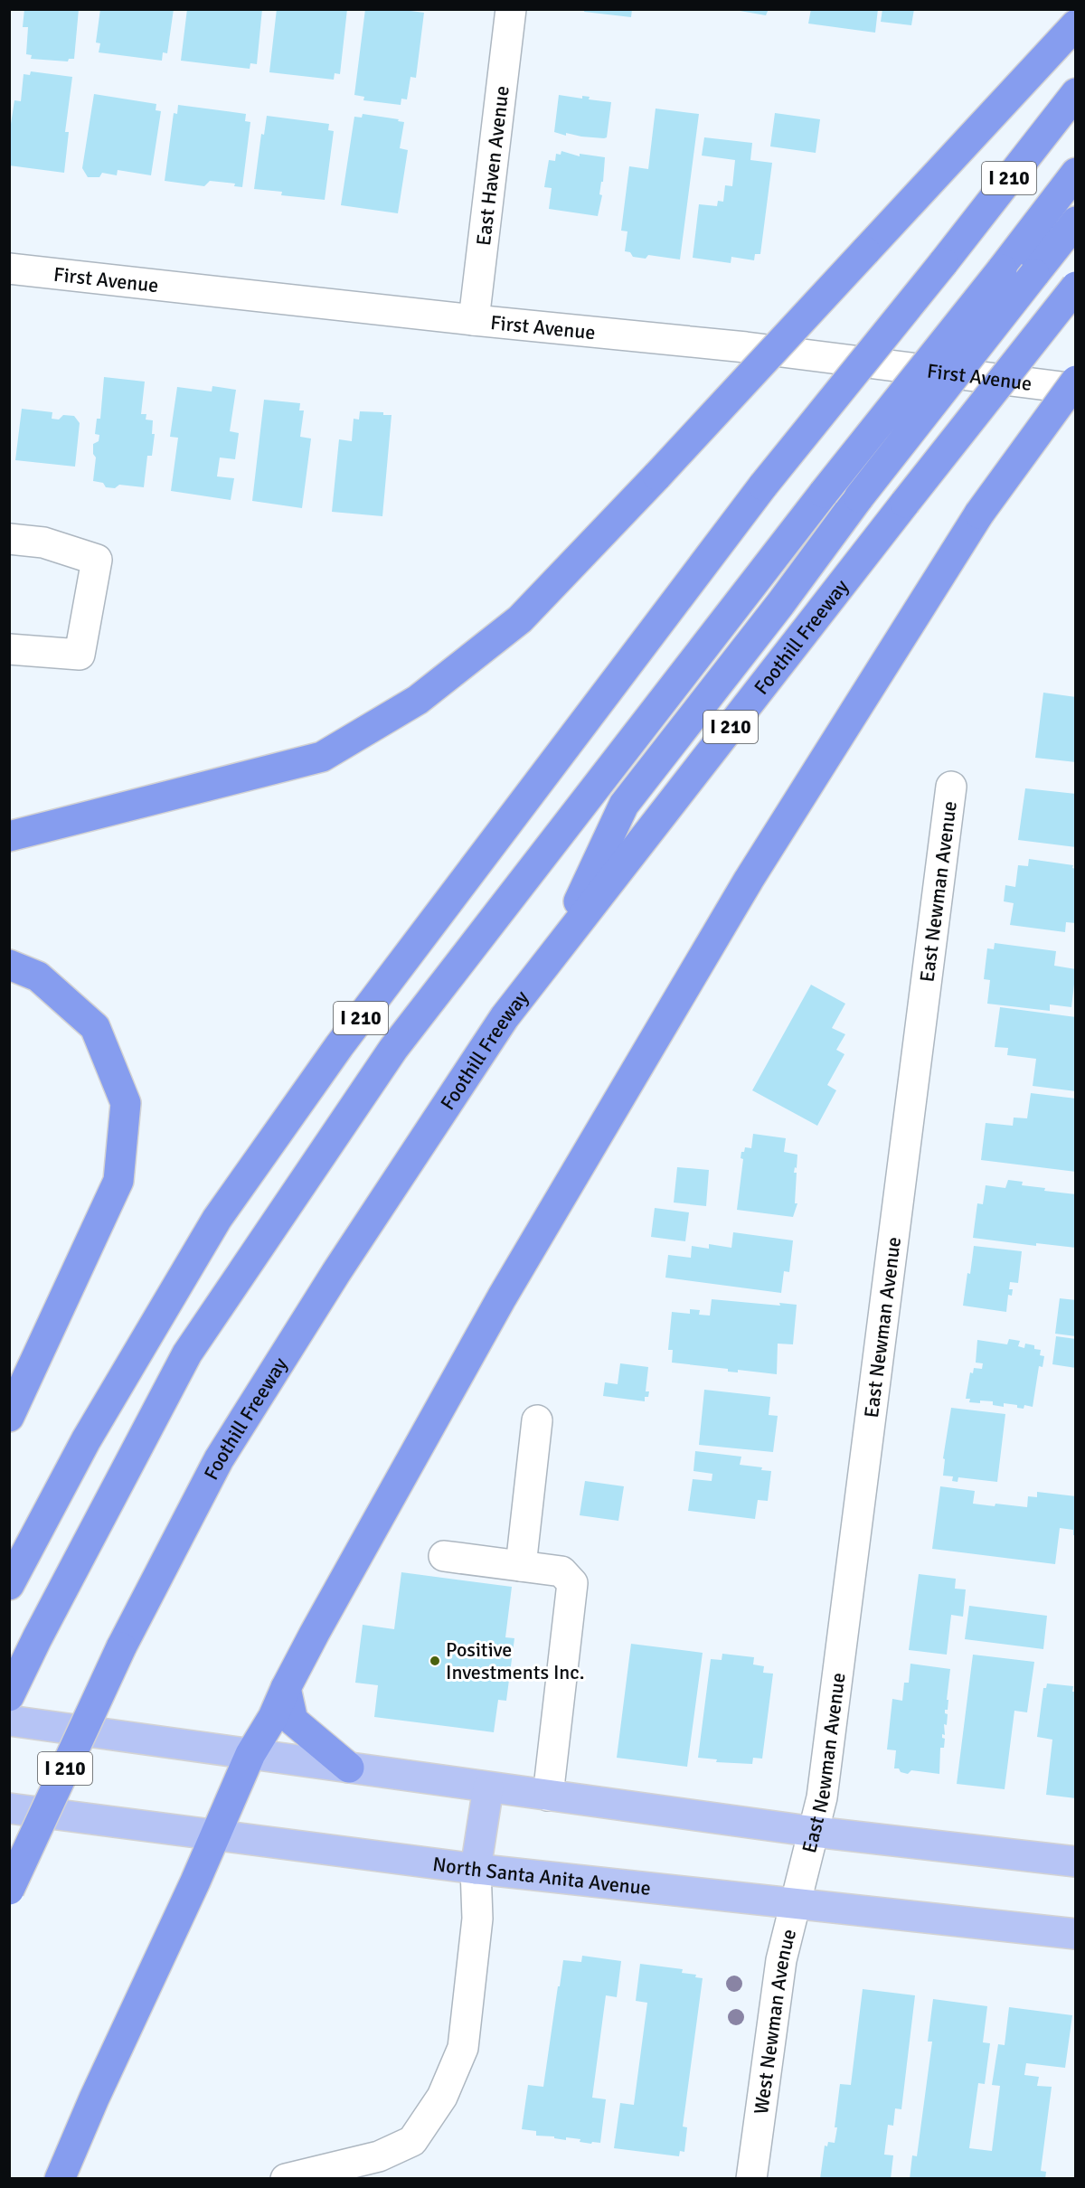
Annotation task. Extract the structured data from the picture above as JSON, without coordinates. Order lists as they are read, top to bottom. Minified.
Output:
{"streets":{"highway":["I 210","Foothill Freeway"],"main road":["North Santa Anita Avenue"],"street":["East Haven Avenue","First Avenue","East Newman Avenue","West Newman Avenue"]},"crossings":[["East Haven Avenue","First Avenue"],["East Newman Avenue","West Newman Avenue"],["North Santa Anita Avenue","West Newman Avenue"]],"places":["Positive Investments Inc."]}
